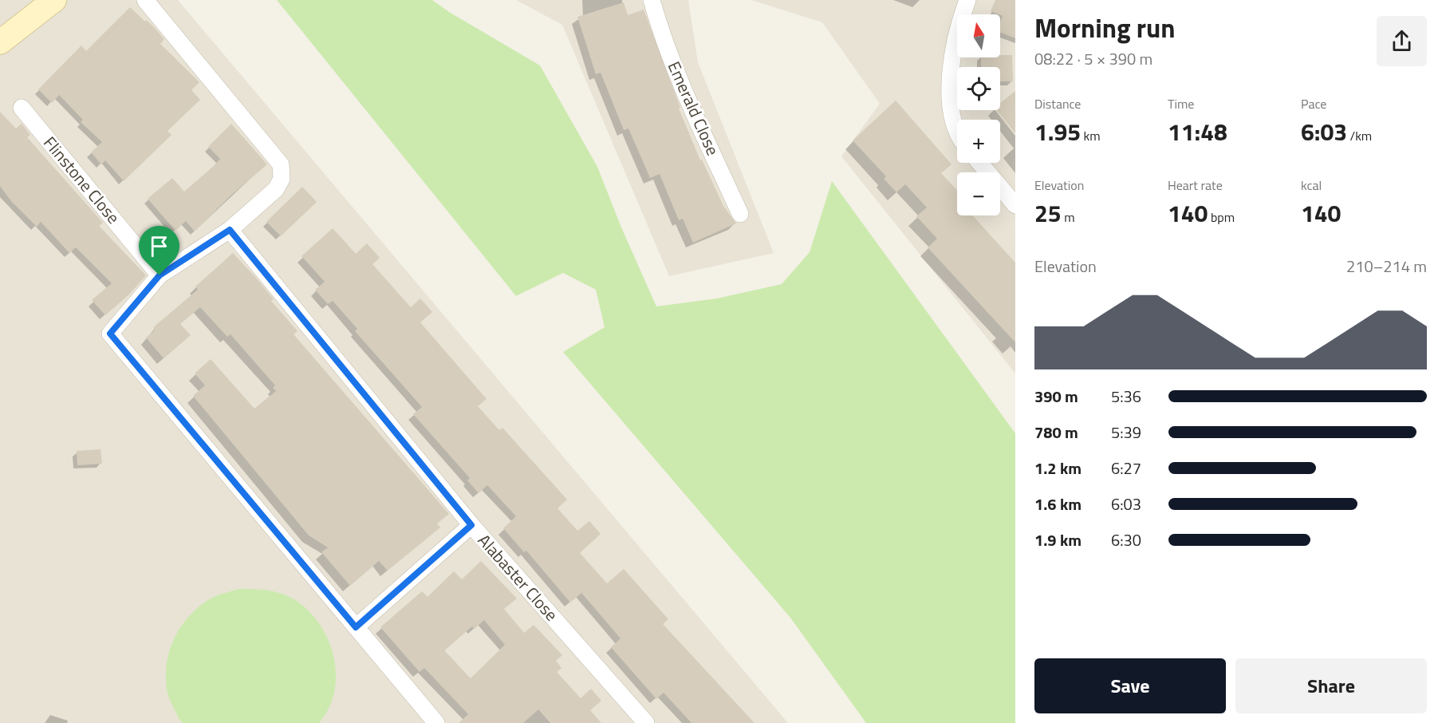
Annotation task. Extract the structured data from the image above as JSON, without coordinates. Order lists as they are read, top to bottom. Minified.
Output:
{"streets":{"street":["Emerald Close","Flinstone Close","Alabaster Close"]},"north":"top","page":{"heading":["Morning run","08:22 · 5 × 390 m"],"map_buttons":["+","−"],"stats":[["Distance","1.95 km"],["Time","11:48"],["Pace","6:03 /km"],["Elevation","25 m"],["Heart rate","140 bpm"],["kcal","140"]],"chart":["Elevation","210–214 m"],"list":[{"name":"390 m","note":"5:36"},{"name":"780 m","note":"5:39"},{"name":"1.2 km","note":"6:27"},{"name":"1.6 km","note":"6:03"},{"name":"1.9 km","note":"6:30"}],"buttons":["Save","Share"]}}
